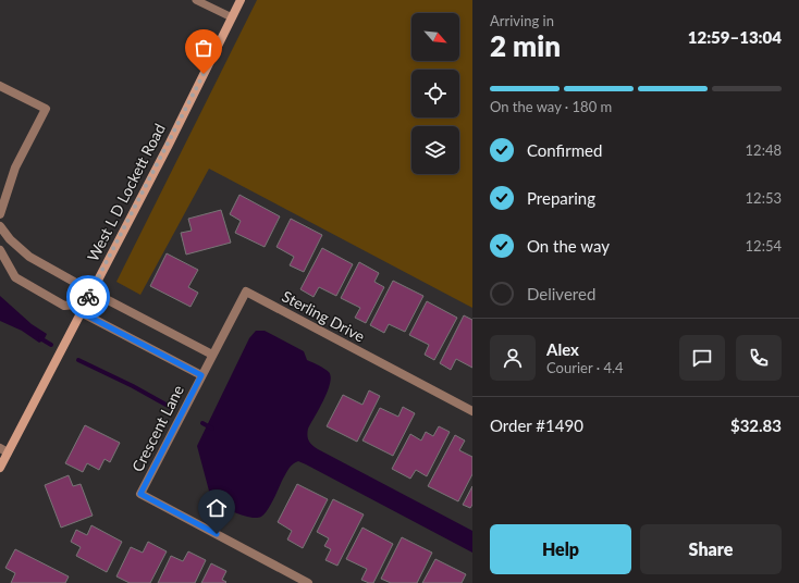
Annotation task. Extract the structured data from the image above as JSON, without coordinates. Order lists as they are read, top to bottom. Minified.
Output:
{"streets":{"main road":["West L D Lockett Road"],"street":["Sterling Drive","Crescent Lane"]},"crossings":[["West L D Lockett Road","Crescent Lane"],["Sterling Drive","Crescent Lane"]],"north":"bottom right","page":{"heading":["2 min","Arriving in","12:59–13:04"],"panel":["Alex","Courier · 4.4","Order #1490","$32.83"],"bar":"On the way · 180 m","list":[["Confirmed","12:48"],["Preparing","12:53"],["On the way","12:54"],"Delivered"],"buttons":["Help","Share"]}}
